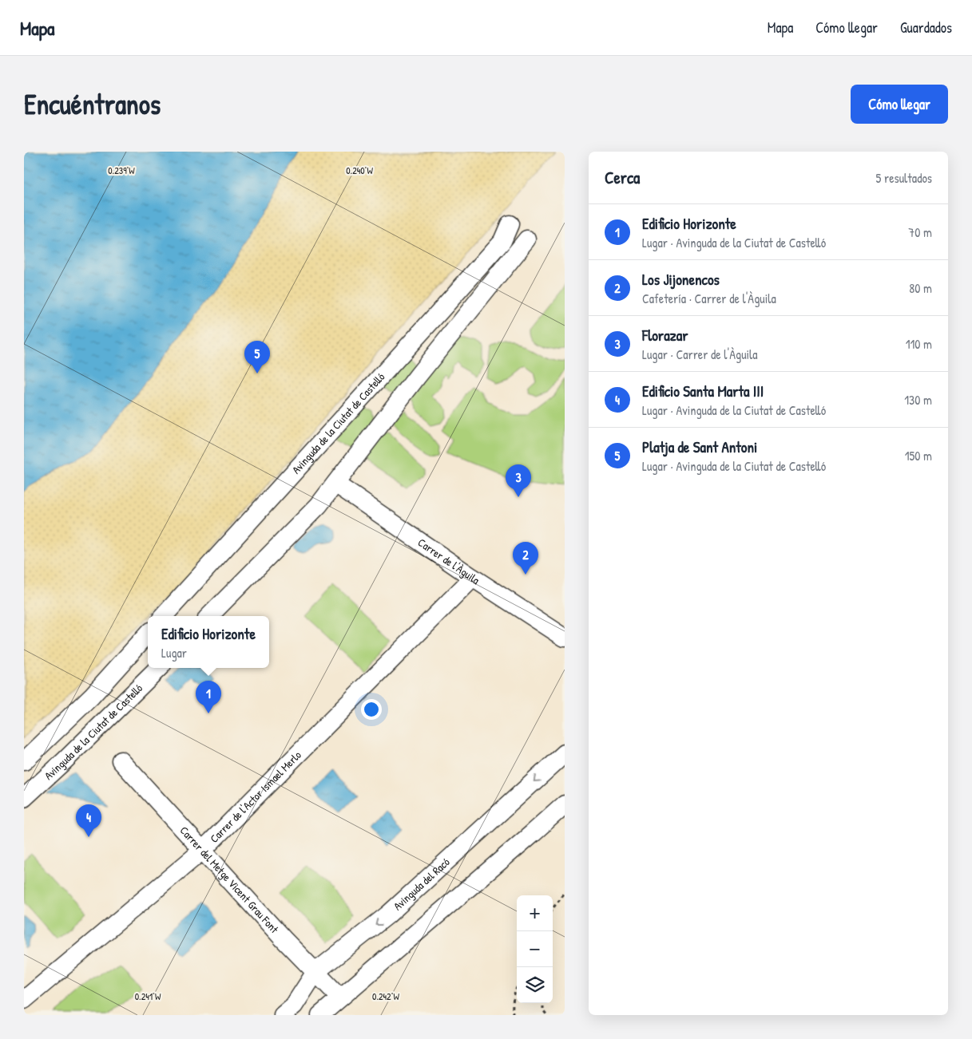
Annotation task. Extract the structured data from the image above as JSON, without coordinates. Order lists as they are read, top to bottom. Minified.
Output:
{"streets":{"street":["Avinguda de la Ciutat de Castelló","Carrer de l'Àguila","Carrer de l'Actor Ismael Merlo","Carrer del Metge Vicent Grau Font","Avinguda del Racó"]},"crossings":[["Carrer de l'Àguila","Carrer de l'Actor Ismael Merlo"],["Carrer de l'Actor Ismael Merlo","Carrer del Metge Vicent Grau Font"],["Carrer del Metge Vicent Grau Font","Avinguda del Racó"]],"page":{"header":"Mapa","nav":["Mapa","Cómo llegar","Guardados"],"buttons":"Cómo llegar","title":"Encuéntranos","heading":["Cerca","5 resultados"],"list":[{"mark":"1","name":"Edificio Horizonte","note":"Lugar · Avinguda de la Ciutat de Castelló","value":"70 m"},{"mark":"2","name":"Los Jijonencos","note":"Cafetería · Carrer de l'Àguila","value":"80 m"},{"mark":"3","name":"Florazar","note":"Lugar · Carrer de l'Àguila","value":"110 m"},{"mark":"4","name":"Edificio Santa Marta III","note":"Lugar · Avinguda de la Ciutat de Castelló","value":"130 m"},{"mark":"5","name":"Platja de Sant Antoni","note":"Lugar · Avinguda de la Ciutat de Castelló","value":"150 m"}],"pins":["5","3","2","1","4"],"popup":["Edificio Horizonte","Lugar"],"map_buttons":["+","−"]},"coordinates":["0.239°W","0.240°W","0.241°W","0.242°W"]}
